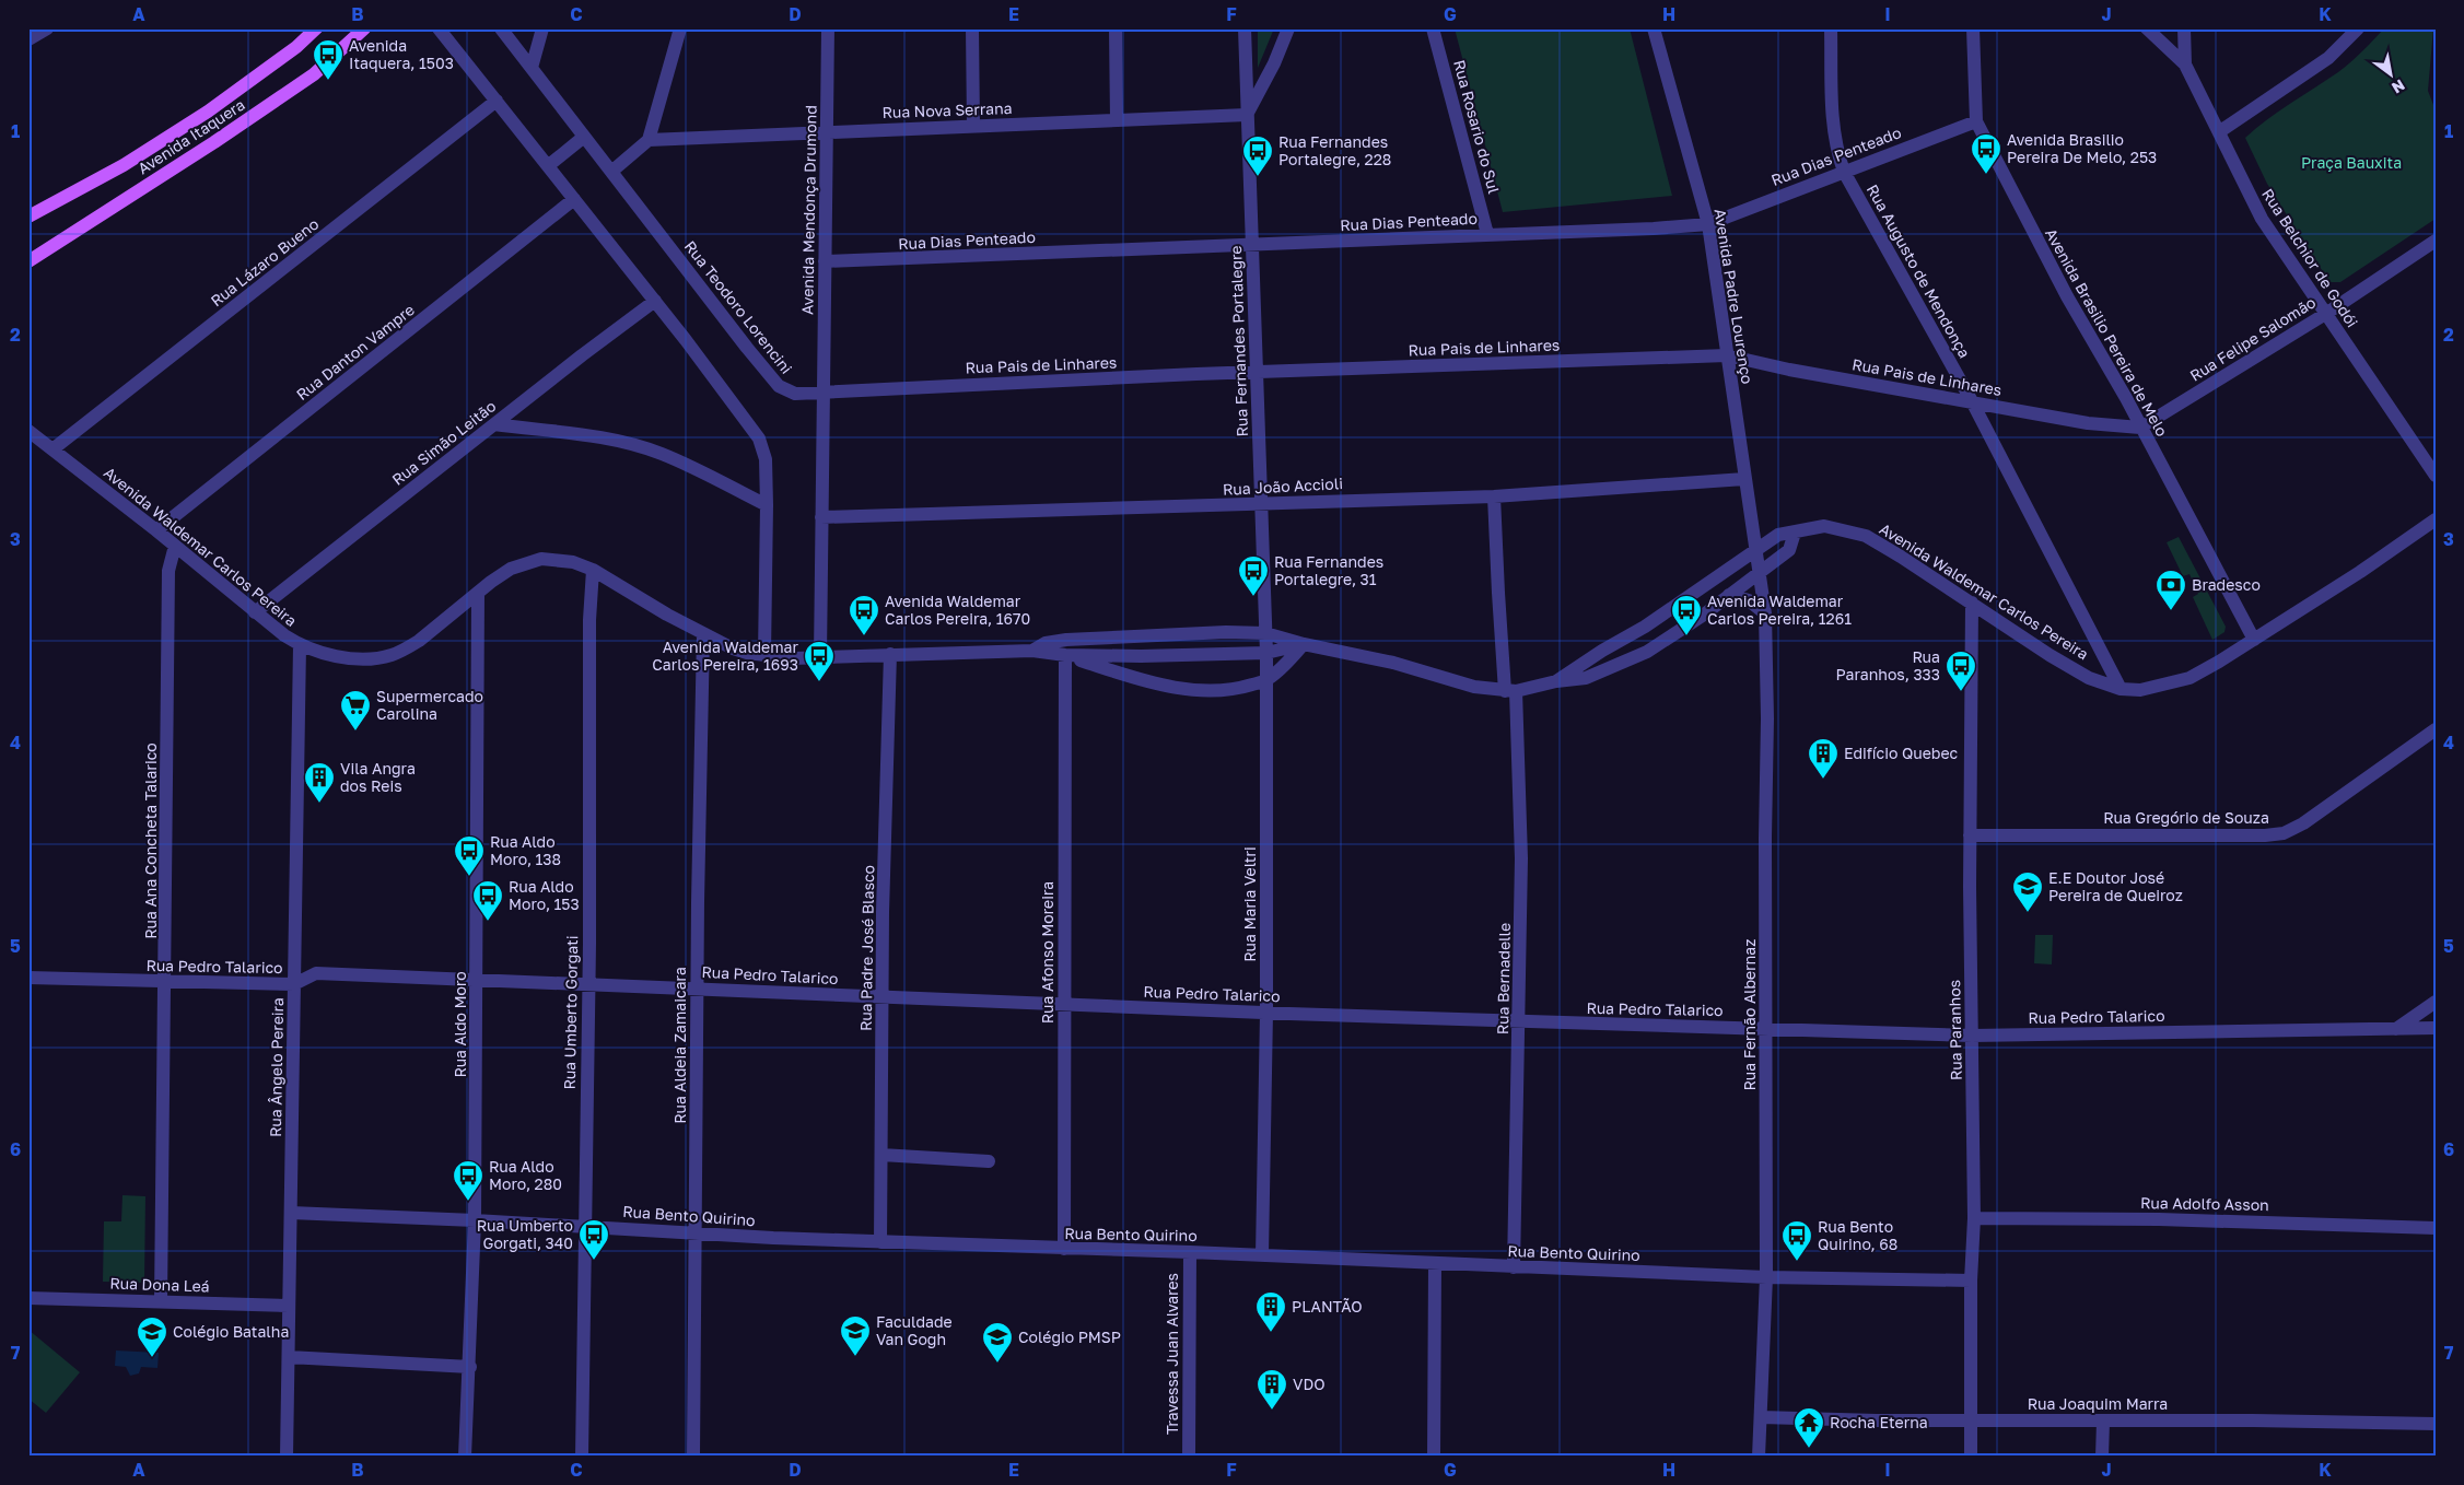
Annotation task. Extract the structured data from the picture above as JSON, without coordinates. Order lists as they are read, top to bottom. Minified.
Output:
{"streets":{"main road":["Avenida Itaquera"],"street":["Rua Nova Serrana","Rua Rosario do Sul","Rua Dias Penteado","Avenida Mendonça Drumond","Rua Belchior de Godói","Rua Lázaro Bueno","Rua Augusto de Mendonça","Avenida Padre Lourenço","Rua Teodoro Lorencini","Avenida Brasilio Pereira de Melo","Rua Felipe Salomão","Rua Fernandes Portalegre","Rua Pais de Linhares","Rua Danton Vampre","Rua Simão Leitão","Rua João Accioli","Avenida Waldemar Carlos Pereira","Rua Gregório de Souza","Rua Ana Concheta Talarico","Rua Maria Veltri","Rua Padre José Blasco","Rua Afonso Moreira","Rua Pedro Talarico","Rua Bernadelle","Rua Umberto Gorgati","Rua Fernão Albernaz","Rua Aldo Moro","Rua Paranhos","Rua Aldeia Zamaicara","Rua Ângelo Pereira","Rua Adolfo Asson","Rua Bento Quirino","Rua Dona Leá","Travessa Juan Alvares","Rua Joaquim Marra"]},"crossings":[["Rua Nova Serrana","Avenida Mendonça Drumond"],["Rua Nova Serrana","Rua Fernandes Portalegre"],["Rua Rosario do Sul","Rua Dias Penteado"],["Rua Dias Penteado","Avenida Mendonça Drumond"],["Rua Dias Penteado","Rua Augusto de Mendonça"],["Rua Dias Penteado","Avenida Padre Lourenço"],["Rua Dias Penteado","Avenida Brasilio Pereira de Melo"],["Rua Dias Penteado","Rua Fernandes Portalegre"],["Avenida Mendonça Drumond","Rua Teodoro Lorencini"],["Avenida Mendonça Drumond","Rua Pais de Linhares"],["Rua Belchior de Godói","Rua Felipe Salomão"],["Rua Lázaro Bueno","Avenida Waldemar Carlos Pereira"],["Rua Augusto de Mendonça","Rua Pais de Linhares"],["Rua Augusto de Mendonça","Avenida Waldemar Carlos Pereira"],["Avenida Padre Lourenço","Rua Pais de Linhares"],["Avenida Padre Lourenço","Rua João Accioli"],["Avenida Padre Lourenço","Avenida Waldemar Carlos Pereira"],["Avenida Padre Lourenço","Rua Fernão Albernaz"],["Rua Teodoro Lorencini","Rua Pais de Linhares"],["Avenida Brasilio Pereira de Melo","Rua Felipe Salomão"],["Avenida Brasilio Pereira de Melo","Rua Pais de Linhares"],["Avenida Brasilio Pereira de Melo","Avenida Waldemar Carlos Pereira"],["Rua Felipe Salomão","Rua Pais de Linhares"],["Rua Fernandes Portalegre","Rua Pais de Linhares"],["Rua Fernandes Portalegre","Rua João Accioli"],["Rua Fernandes Portalegre","Avenida Waldemar Carlos Pereira"],["Rua Fernandes Portalegre","Rua Maria Veltri"],["Rua Danton Vampre","Avenida Waldemar Carlos Pereira"],["Rua Simão Leitão","Avenida Waldemar Carlos Pereira"],["Rua João Accioli","Rua Bernadelle"],["Avenida Waldemar Carlos Pereira","Rua Ana Concheta Talarico"],["Avenida Waldemar Carlos Pereira","Rua Maria Veltri"],["Avenida Waldemar Carlos Pereira","Rua Padre José Blasco"],["Avenida Waldemar Carlos Pereira","Rua Afonso Moreira"],["Avenida Waldemar Carlos Pereira","Rua Bernadelle"],["Avenida Waldemar Carlos Pereira","Rua Umberto Gorgati"],["Avenida Waldemar Carlos Pereira","Rua Fernão Albernaz"],["Avenida Waldemar Carlos Pereira","Rua Aldo Moro"],["Avenida Waldemar Carlos Pereira","Rua Paranhos"],["Avenida Waldemar Carlos Pereira","Rua Aldeia Zamaicara"],["Avenida Waldemar Carlos Pereira","Rua Ângelo Pereira"],["Rua Gregório de Souza","Rua Paranhos"],["Rua Ana Concheta Talarico","Rua Pedro Talarico"],["Rua Ana Concheta Talarico","Rua Dona Leá"],["Rua Maria Veltri","Rua Pedro Talarico"],["Rua Maria Veltri","Rua Bento Quirino"],["Rua Padre José Blasco","Rua Pedro Talarico"],["Rua Padre José Blasco","Rua Bento Quirino"],["Rua Afonso Moreira","Rua Pedro Talarico"],["Rua Afonso Moreira","Rua Bento Quirino"],["Rua Pedro Talarico","Rua Bernadelle"],["Rua Pedro Talarico","Rua Umberto Gorgati"],["Rua Pedro Talarico","Rua Fernão Albernaz"],["Rua Pedro Talarico","Rua Aldo Moro"],["Rua Pedro Talarico","Rua Paranhos"],["Rua Pedro Talarico","Rua Aldeia Zamaicara"],["Rua Pedro Talarico","Rua Ângelo Pereira"],["Rua Bernadelle","Rua Bento Quirino"],["Rua Umberto Gorgati","Rua Bento Quirino"],["Rua Fernão Albernaz","Rua Bento Quirino"],["Rua Fernão Albernaz","Rua Joaquim Marra"],["Rua Aldo Moro","Rua Bento Quirino"],["Rua Paranhos","Rua Adolfo Asson"],["Rua Paranhos","Rua Bento Quirino"],["Rua Paranhos","Rua Joaquim Marra"],["Rua Aldeia Zamaicara","Rua Bento Quirino"],["Rua Ângelo Pereira","Rua Bento Quirino"],["Rua Ângelo Pereira","Rua Dona Leá"],["Rua Bento Quirino","Travessa Juan Alvares"]],"parks":["Praça Bauxita"],"places":{"bus stop":["Avenida Itaquera, 1503","Avenida Brasilio Pereira De Melo, 253","Rua Fernandes Portalegre, 228","Rua Fernandes Portalegre, 31","Avenida Waldemar Carlos Pereira, 1670","Avenida Waldemar Carlos Pereira, 1261","Avenida Waldemar Carlos Pereira, 1693","Rua Paranhos, 333","Rua Aldo Moro, 138","Rua Aldo Moro, 153","Rua Aldo Moro, 280","Rua Umberto Gorgati, 340","Rua Bento Quirino, 68"],"bank":["Bradesco"],"supermarket":["Supermercado Carolina"],"building":["Edifício Quebec","Vila Angra dos Reis","PLANTÃO","VDO"],"school or university":["E.E Doutor José Pereira de Queiroz","Faculdade Van Gogh","Colégio Batalha","Colégio PMSP"],"temple":["Rocha Eterna"]},"north":"bottom right","grid":{"columns":["A","B","C","D","E","F","G","H","I","J","K"],"rows":["1","2","3","4","5","6","7"]}}
